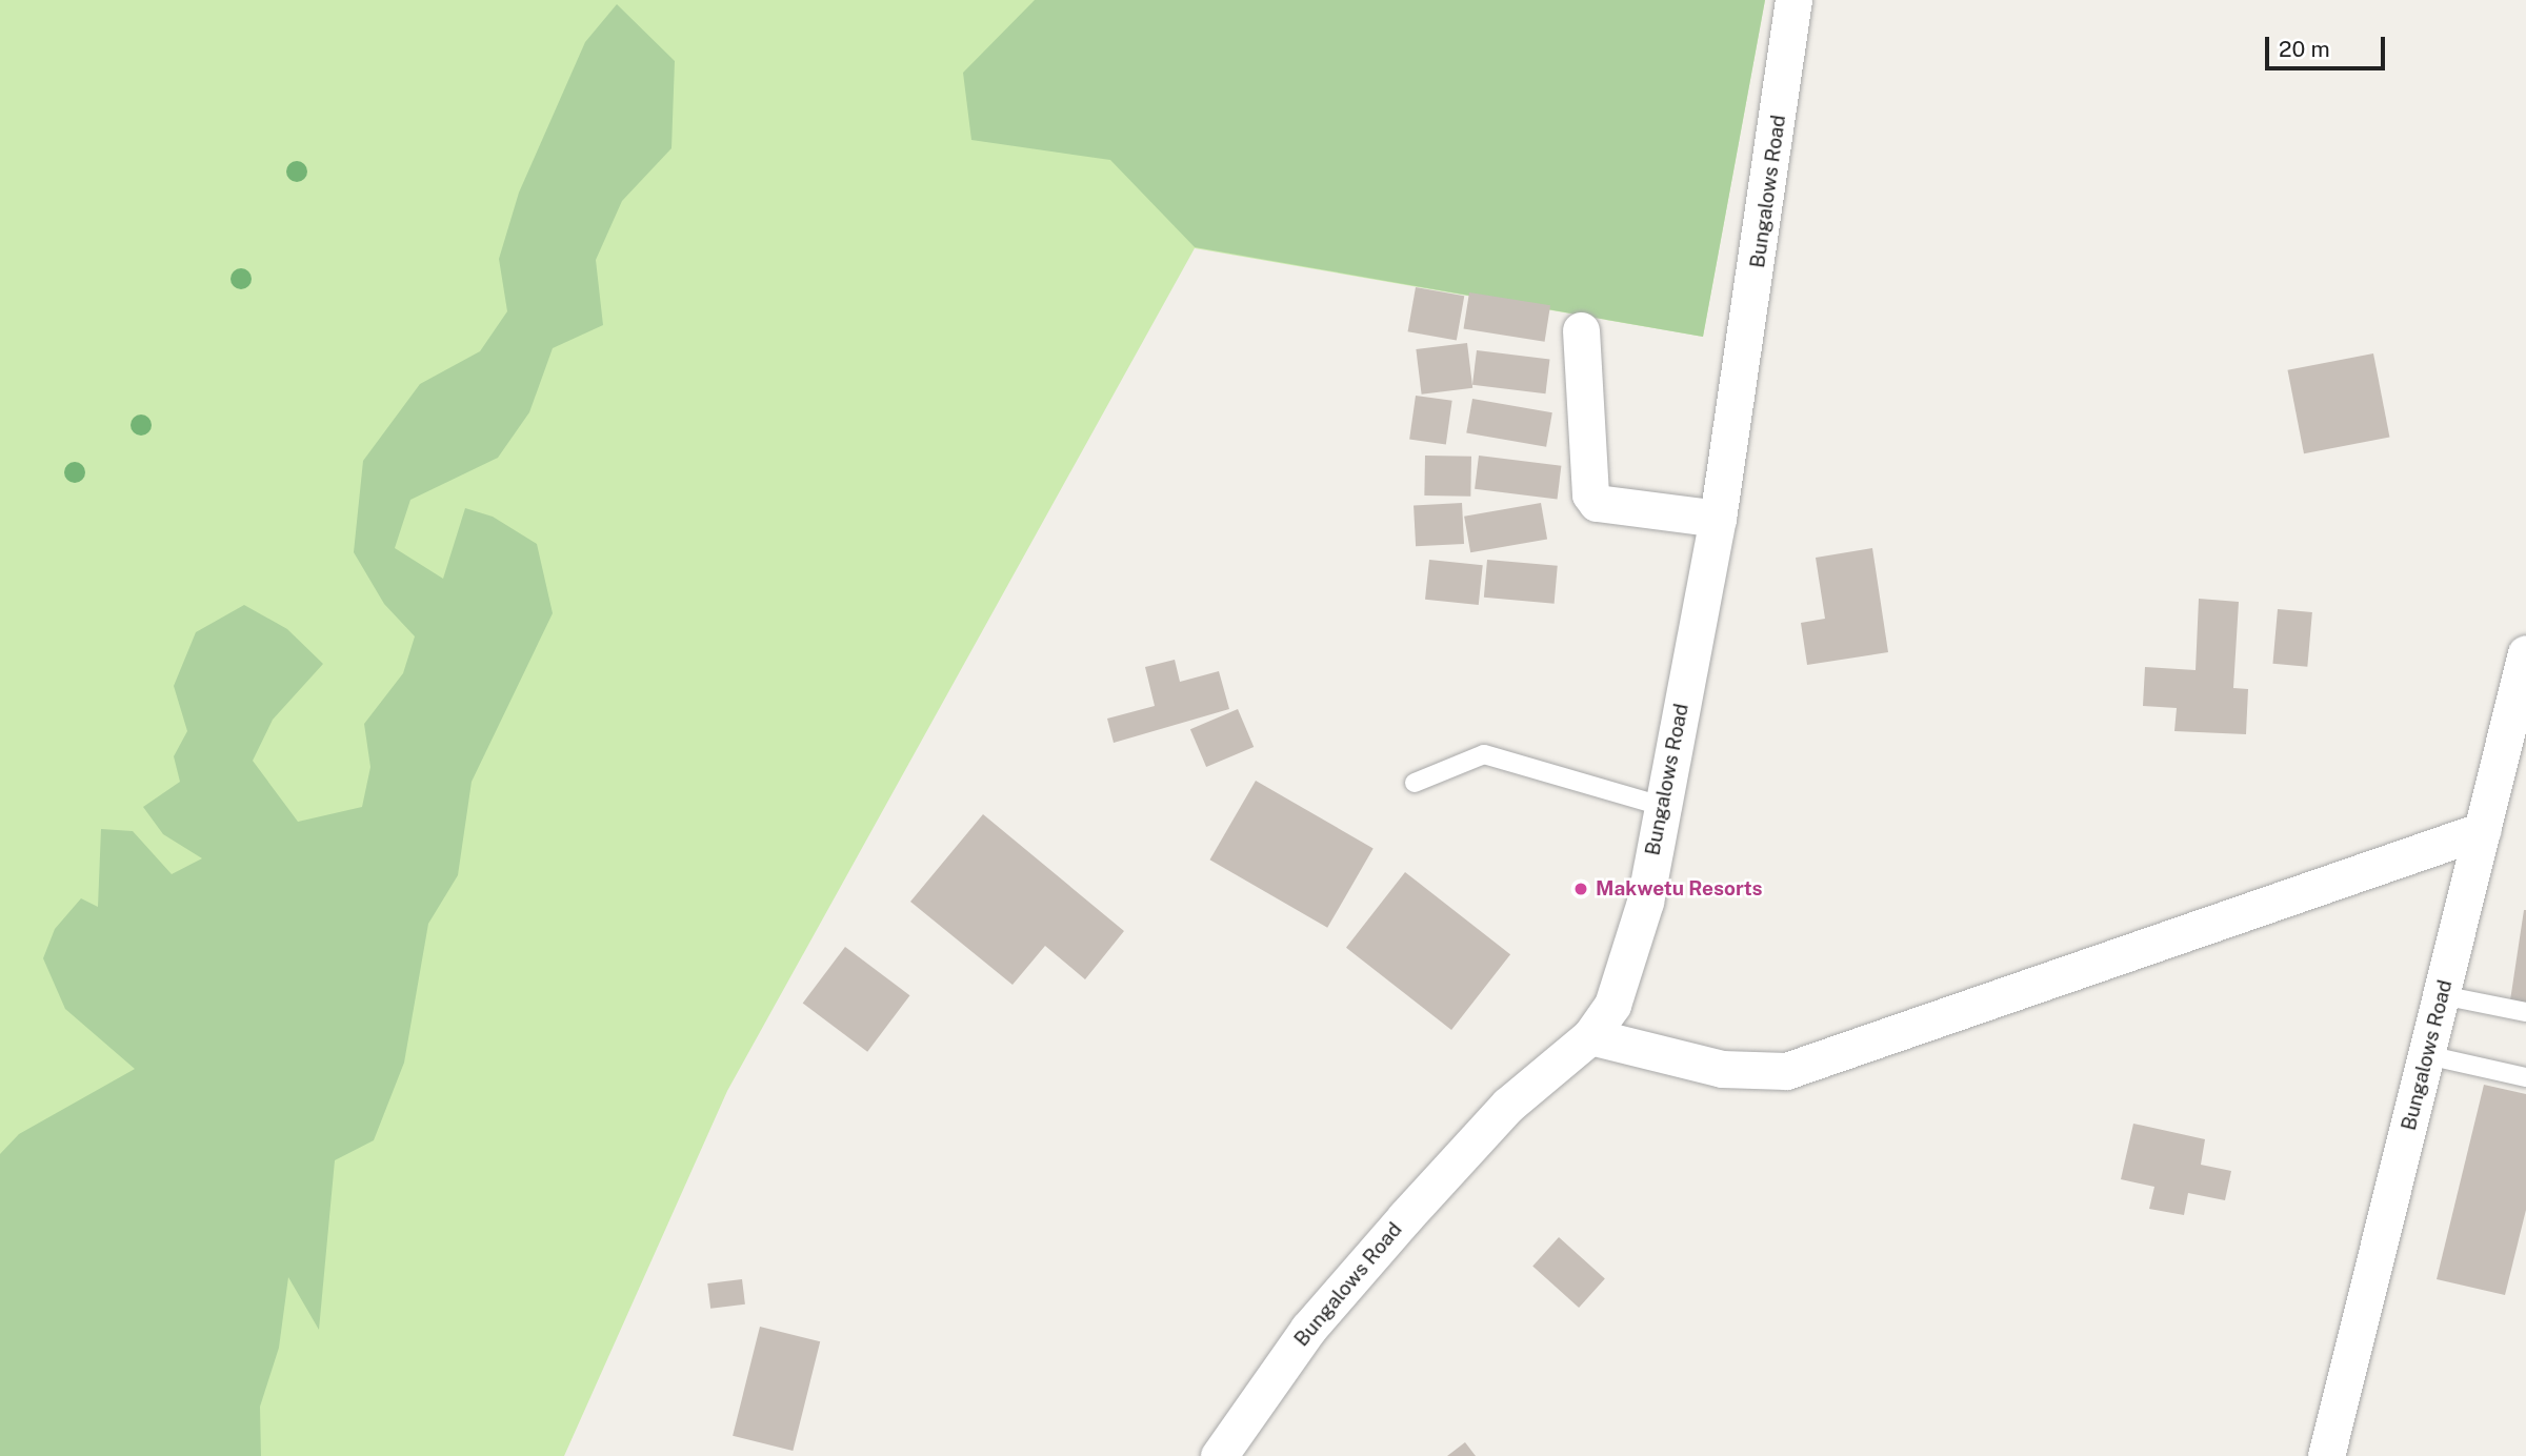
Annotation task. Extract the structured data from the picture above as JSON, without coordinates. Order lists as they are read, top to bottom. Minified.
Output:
{"streets":{"street":["Bungalows Road"]},"places":["Makwetu Resorts"],"scale_bar":"20 m"}
